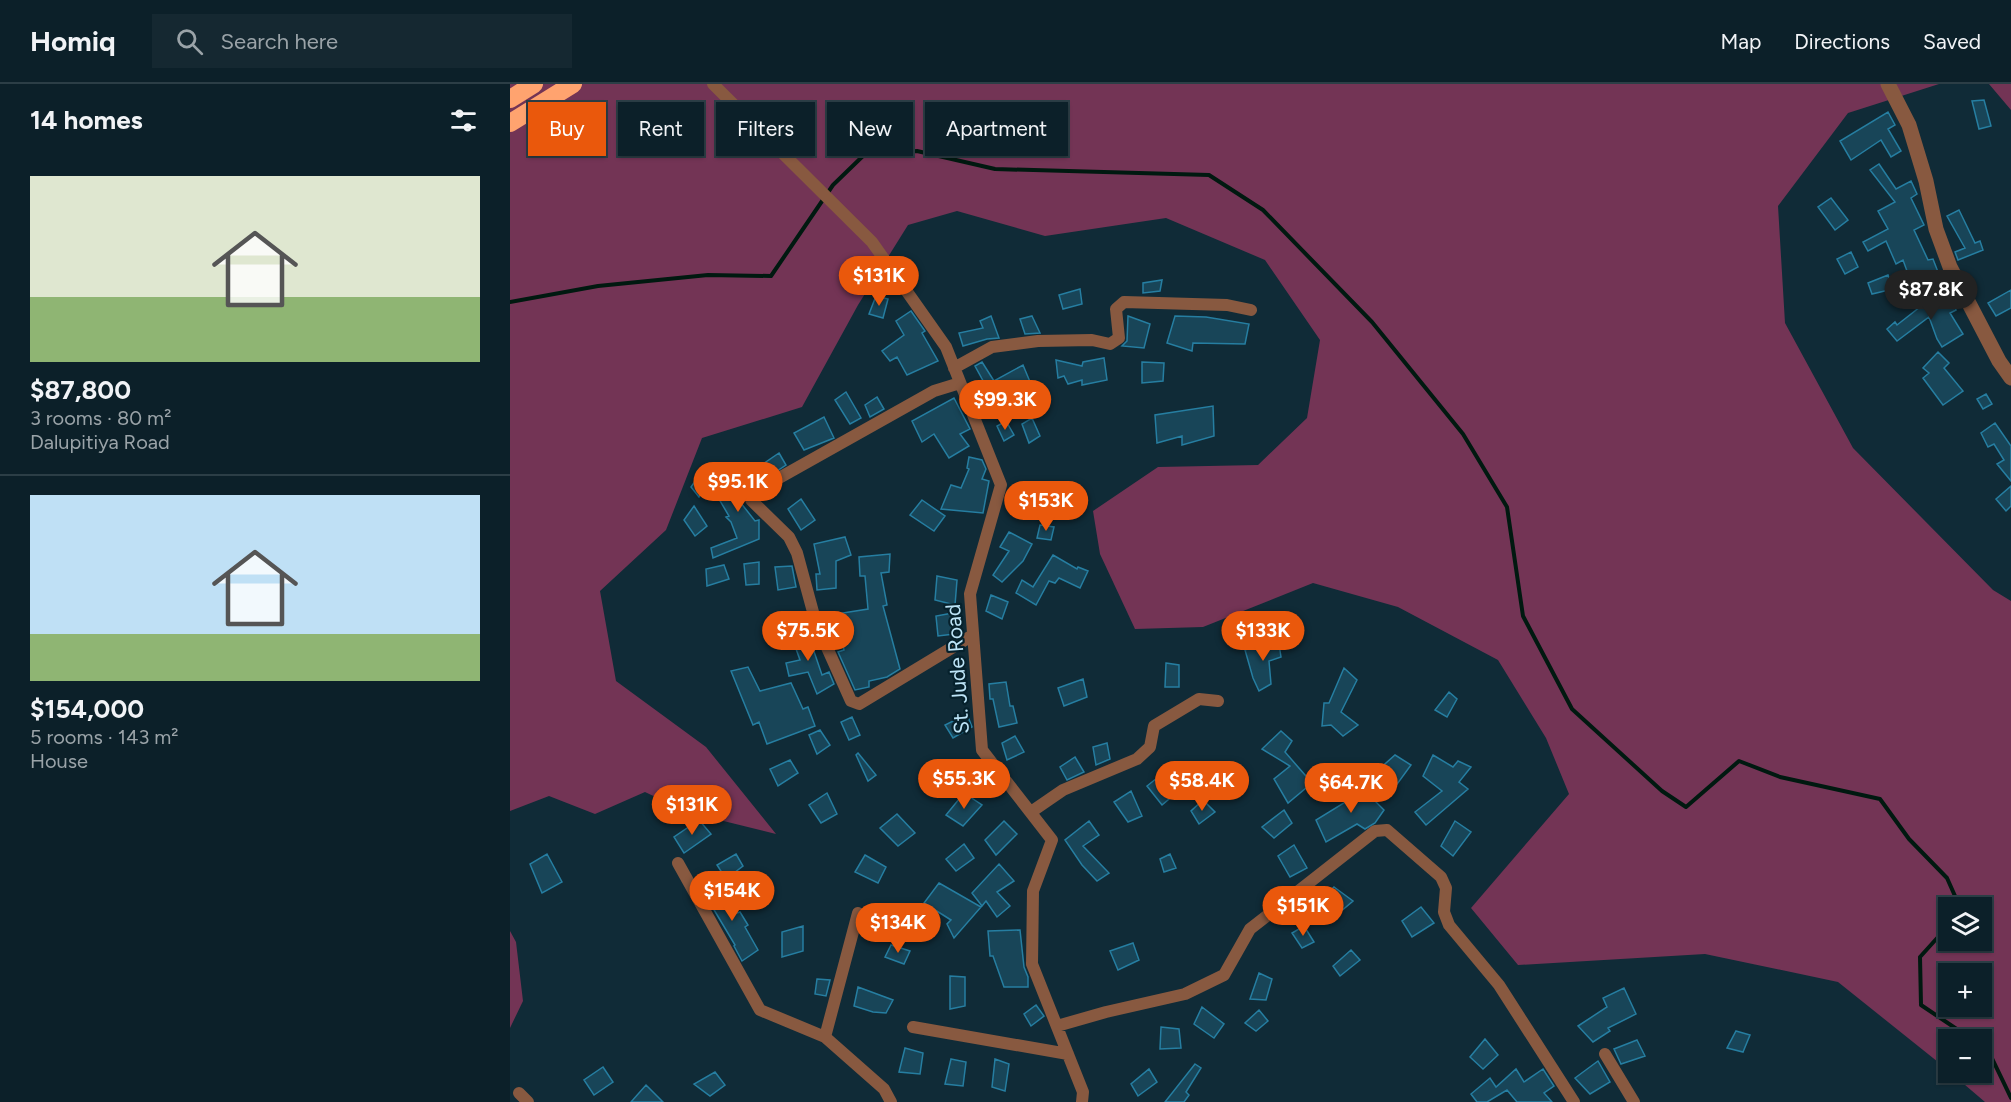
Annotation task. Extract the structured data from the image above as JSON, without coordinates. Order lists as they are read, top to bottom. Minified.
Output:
{"streets":{"street":["St. Jude Road"]},"page":{"header":"Homiq","search":"Search here","nav":["Map","Directions","Saved"],"heading":"14 homes","chip":["Buy","Rent","Filters","New","Apartment"],"list":[{"name":"$87,800","note":"3 rooms · 80 m² · Dalupitiya Road"},{"name":"$154,000","note":"5 rooms · 143 m² · House"}],"price":["$131K","$87.8K","$99.3K","$95.1K","$153K","$75.5K","$133K","$55.3K","$58.4K","$64.7K","$131K","$154K","$151K","$134K"],"map_buttons":["+","−"]}}
